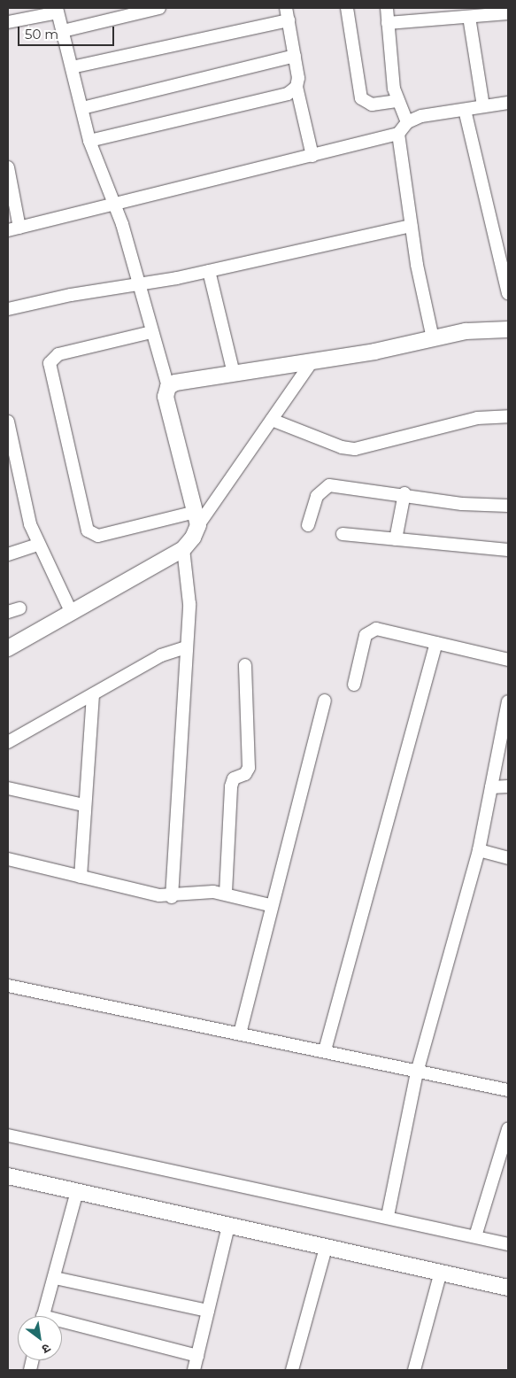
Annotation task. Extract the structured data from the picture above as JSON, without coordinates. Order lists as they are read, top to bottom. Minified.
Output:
{"scale_bar":"50 m","north":"bottom right"}
